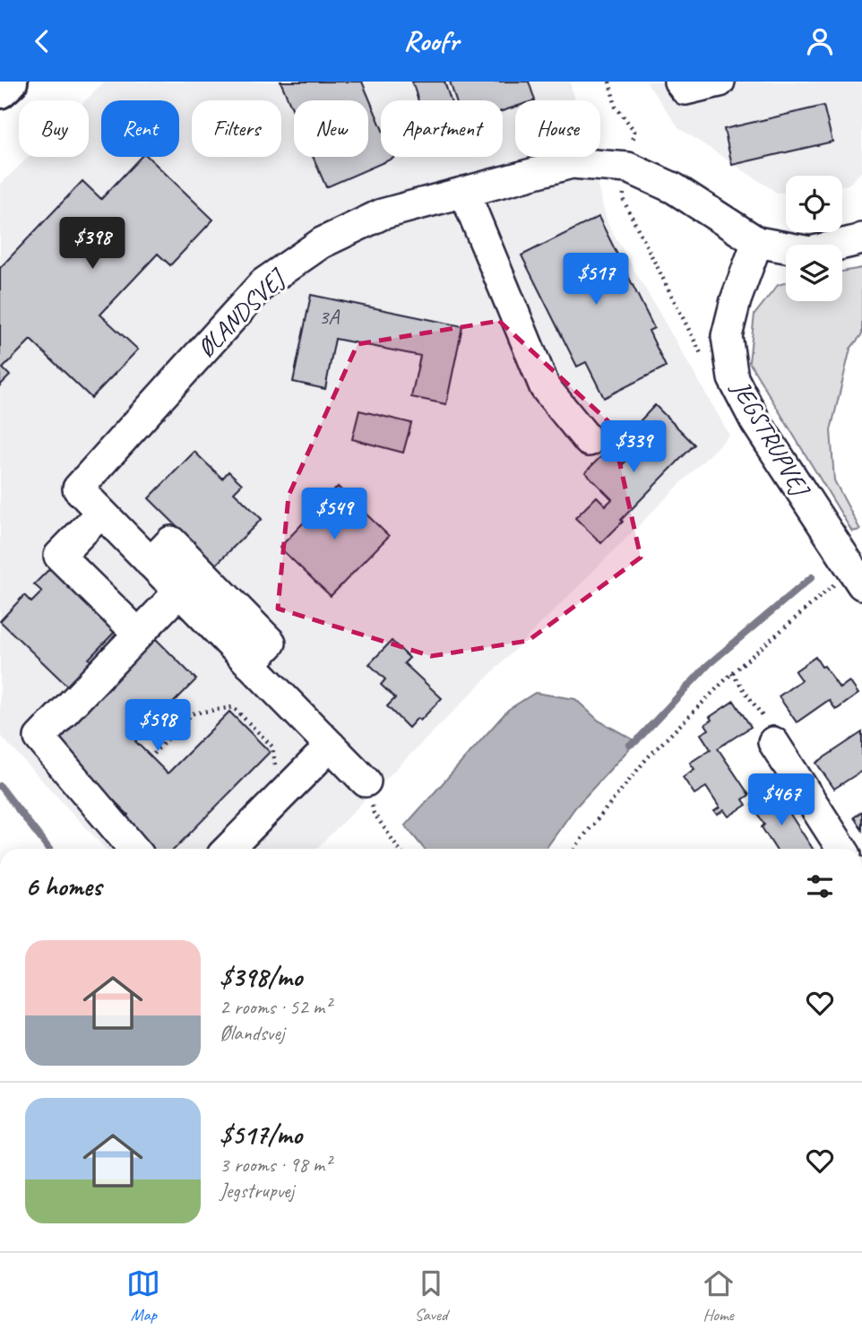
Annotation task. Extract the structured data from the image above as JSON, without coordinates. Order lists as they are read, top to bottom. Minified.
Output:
{"streets":{"street":["ØLANDSVEJ","JEGSTRUPVEJ"]},"crossings":[["ØLANDSVEJ","JEGSTRUPVEJ"]],"house_numbers":["3A"],"page":{"header":"Roofr","chip":["Buy","Rent","Filters","New","Apartment","House"],"price":["$398","$517","$339","$549","$598","$467"],"heading":"6 homes","list":[{"name":"$398/mo","note":"2 rooms · 52 m² · Ølandsvej"},{"name":"$517/mo","note":"3 rooms · 98 m² · Jegstrupvej"}],"tabs":["Map","Saved","Home"]}}
